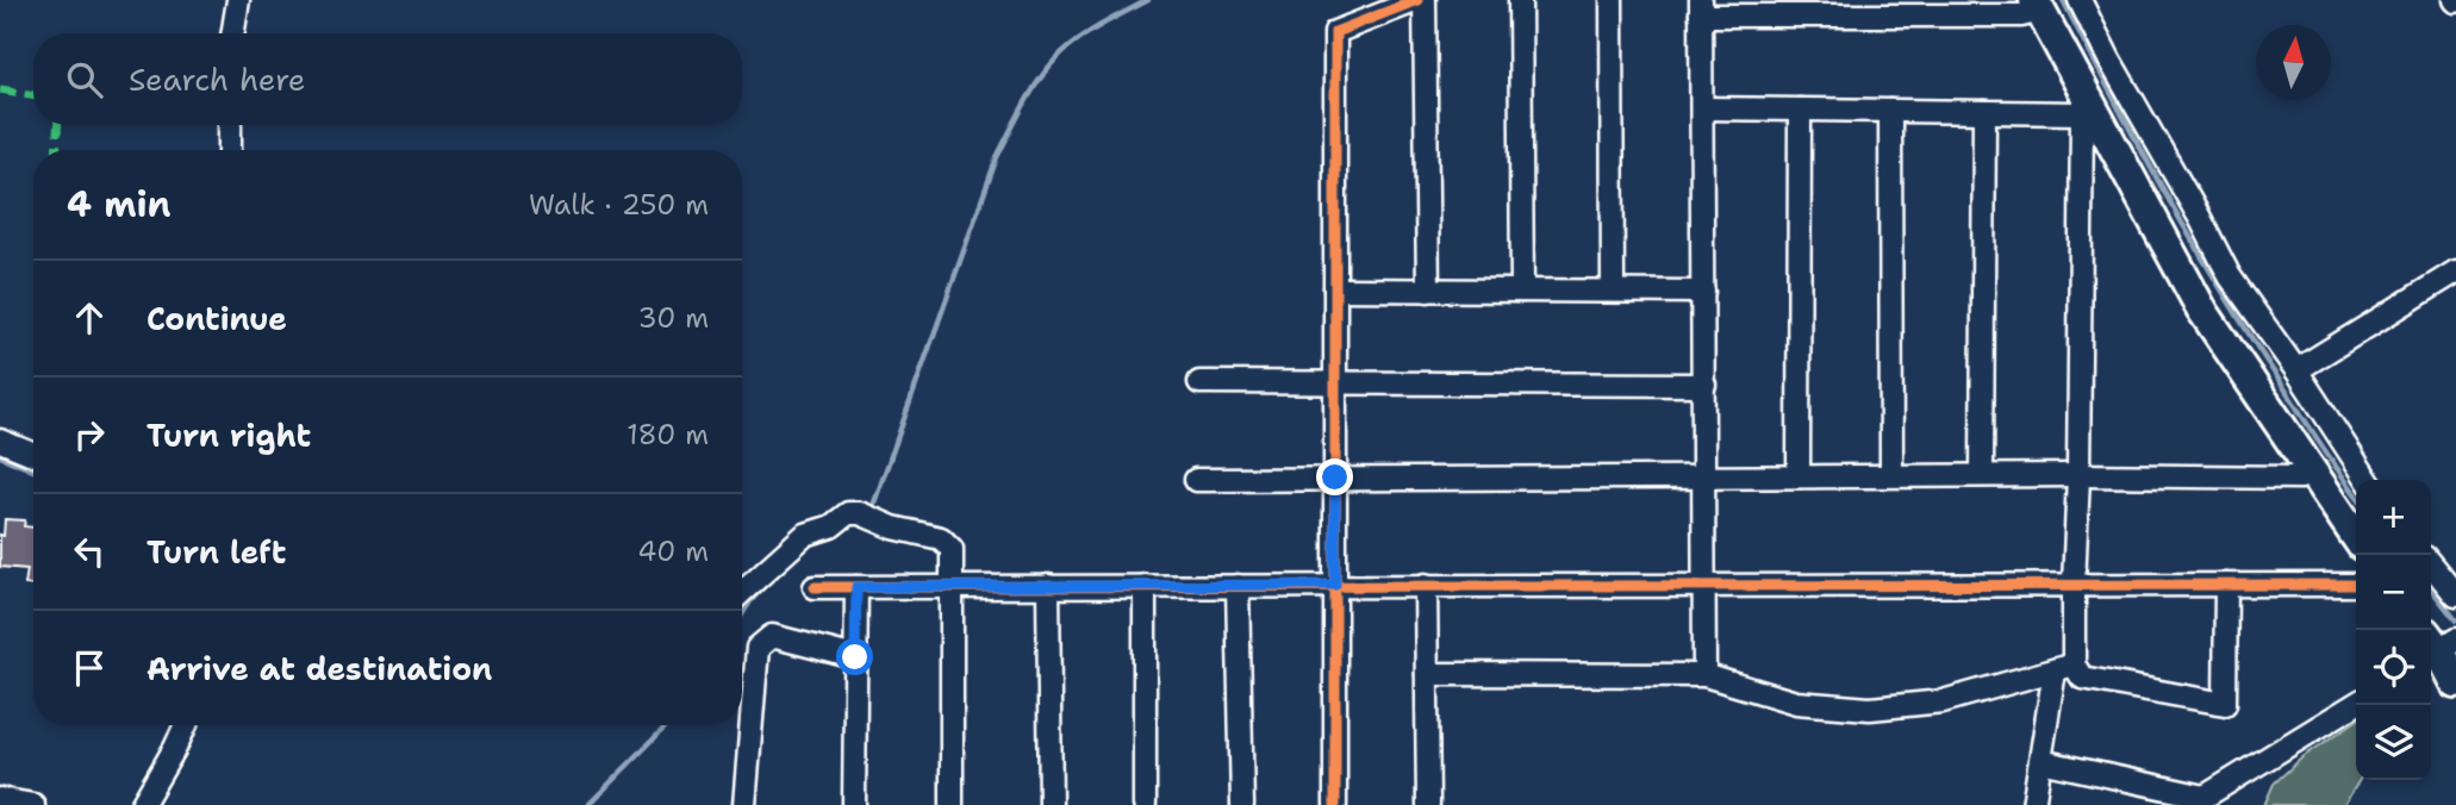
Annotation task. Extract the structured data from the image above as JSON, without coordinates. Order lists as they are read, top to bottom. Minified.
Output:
{"north":"top","page":{"search":"Search here","heading":["4 min","Walk · 250 m"],"list":[["Continue","30 m"],["Turn right","180 m"],["Turn left","40 m"],"Arrive at destination"],"map_buttons":["+","−"]}}
